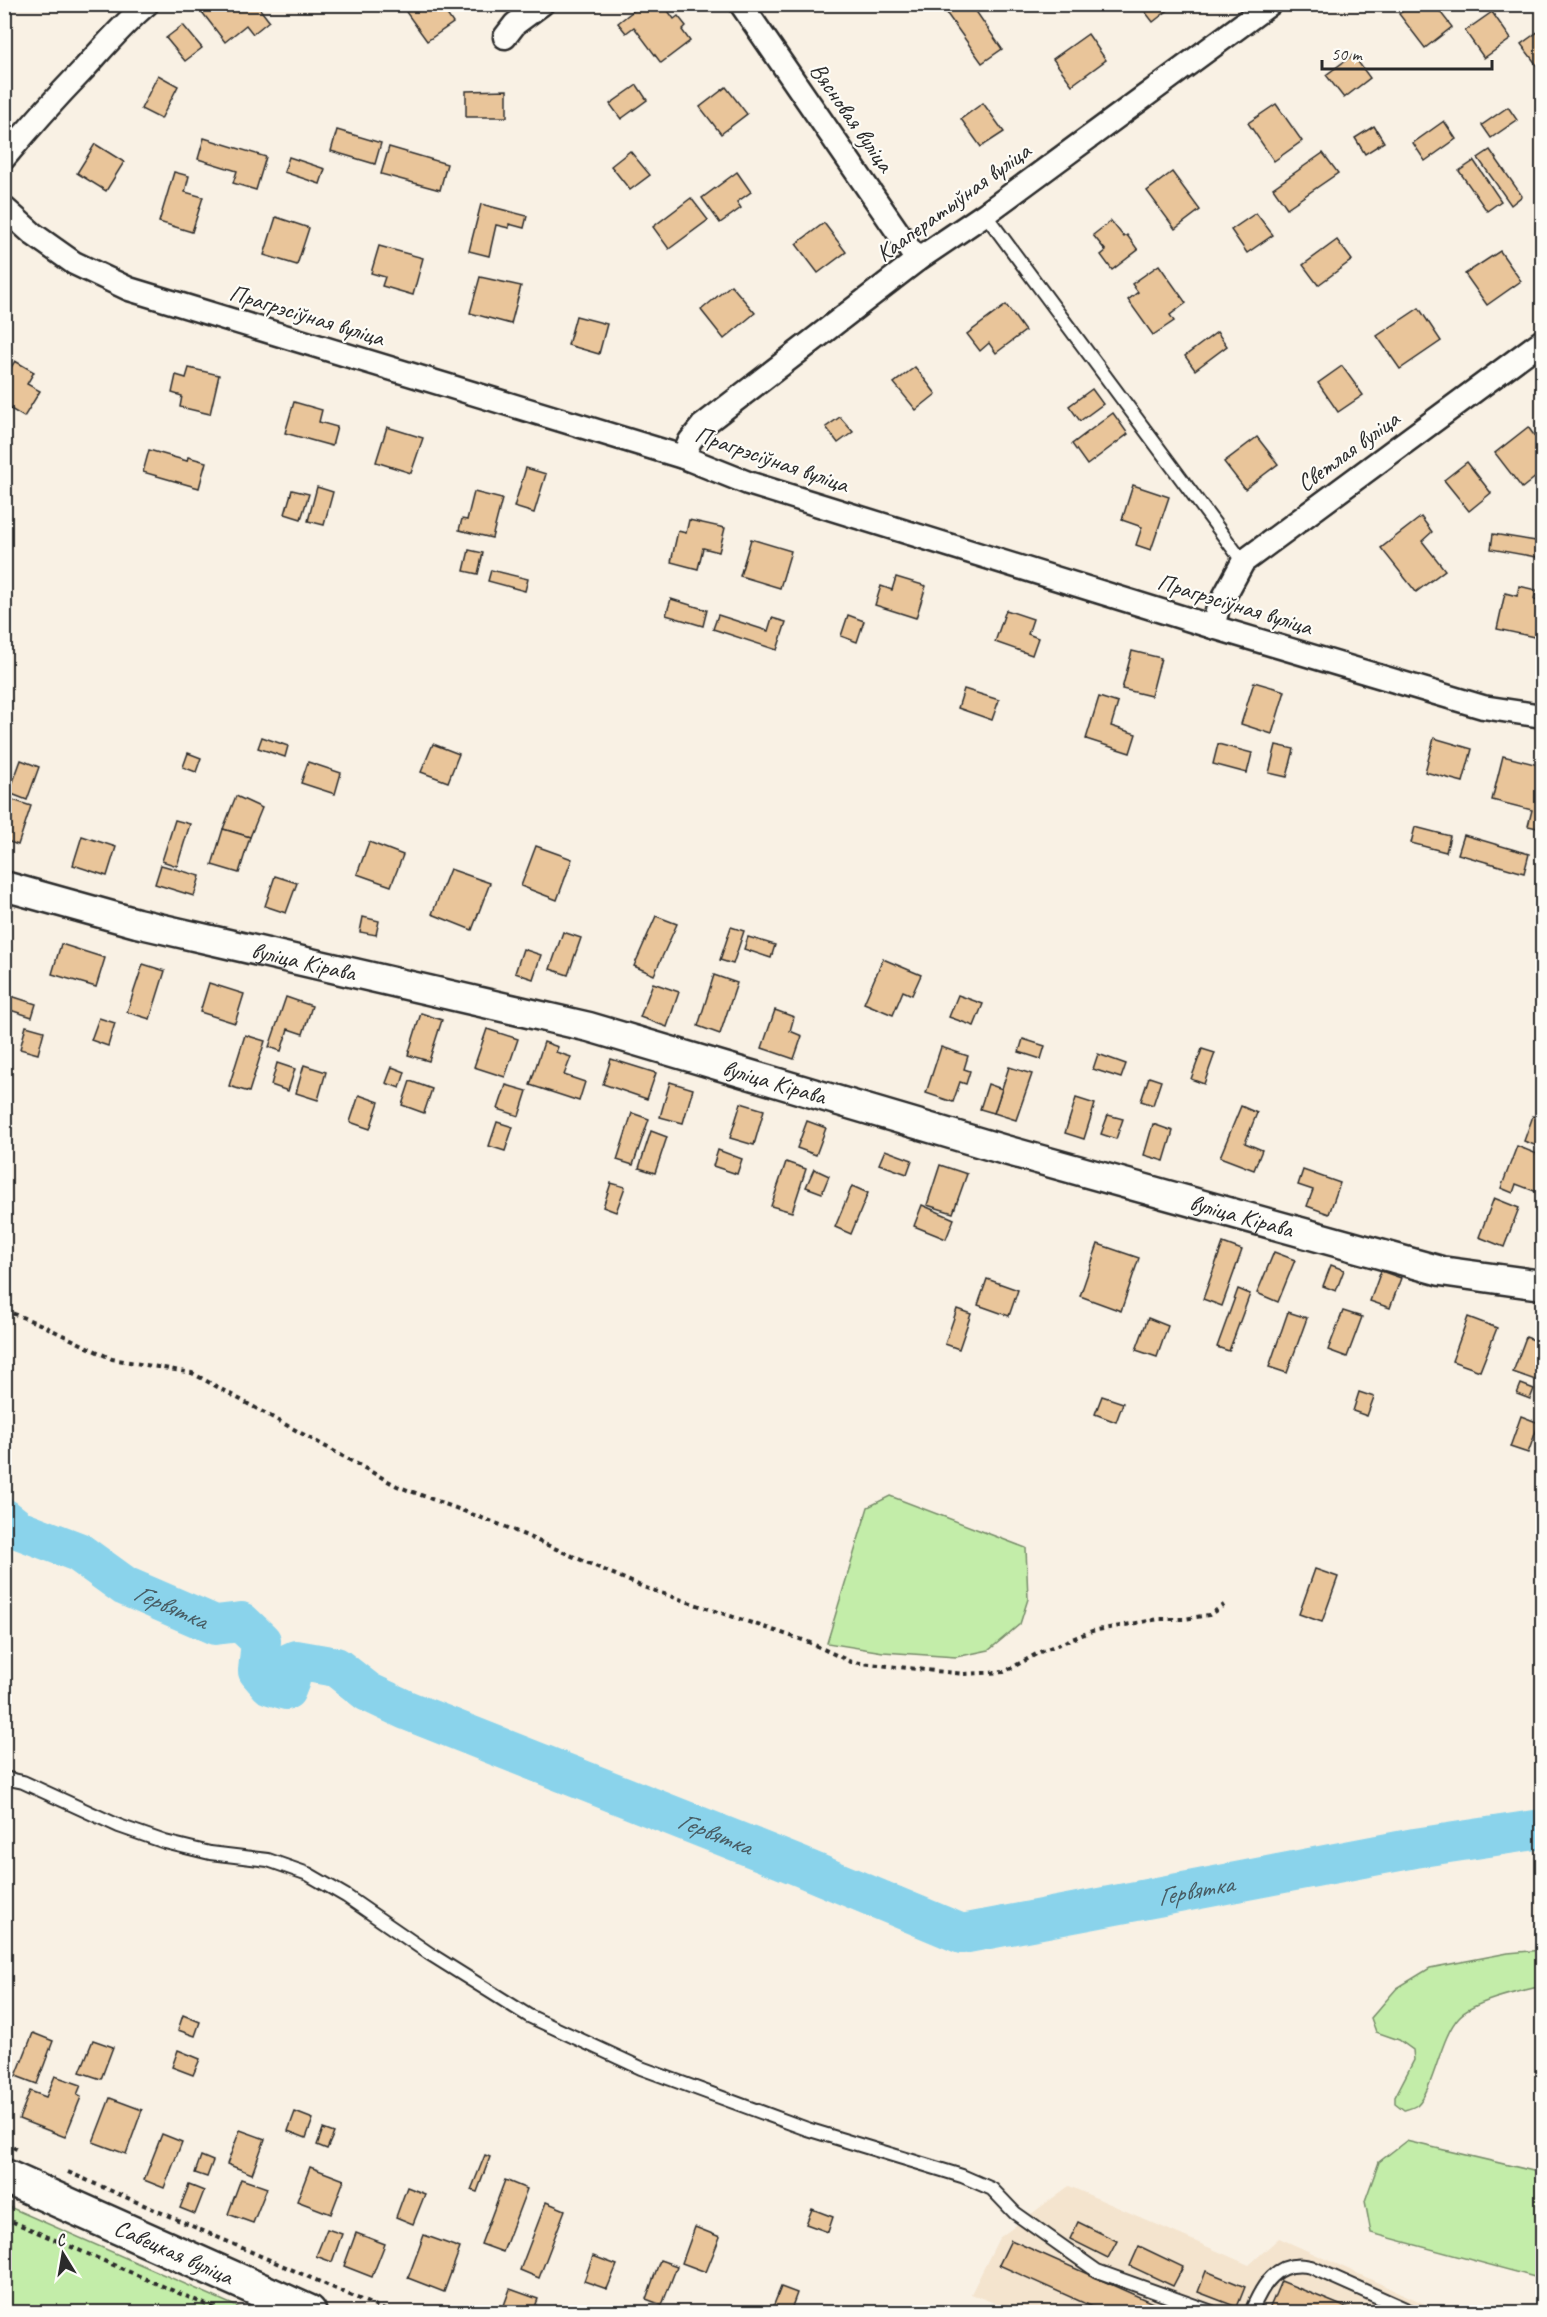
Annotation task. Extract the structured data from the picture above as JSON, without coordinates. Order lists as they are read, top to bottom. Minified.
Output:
{"streets":{"main road":["Савецкая вуліца"],"street":["Вясновая вуліца","Кааператыўная вуліца","Прагрэсіўная вуліца","Светлая вуліца","вуліца Кірава"]},"crossings":[["Вясновая вуліца","Кааператыўная вуліца"],["Кааператыўная вуліца","Прагрэсіўная вуліца"],["Прагрэсіўная вуліца","Светлая вуліца"]],"water":["Гервятка"],"scale_bar":"50 m","north":"top"}
